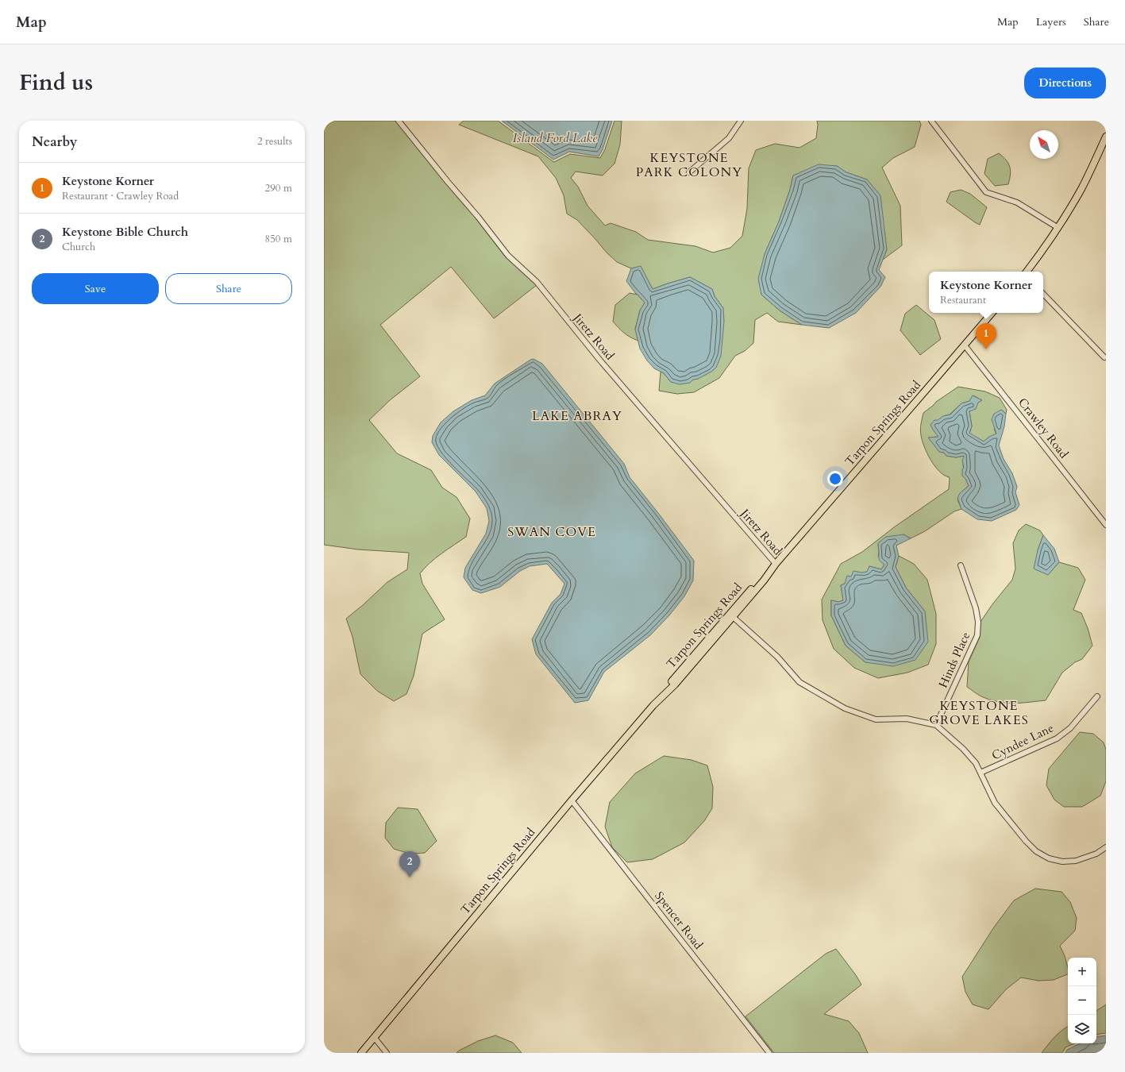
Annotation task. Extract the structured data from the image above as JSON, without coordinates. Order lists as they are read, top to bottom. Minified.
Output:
{"streets":{"main road":["Tarpon Springs Road"],"street":["Jiretz Road","Crawley Road","Hinds Place","Cyndee Lane","Spencer Road"]},"crossings":[["Jiretz Road","Tarpon Springs Road"],["Tarpon Springs Road","Crawley Road"],["Tarpon Springs Road","Spencer Road"]],"districts":["KEYSTONE PARK COLONY","LAKE ABRAY","SWAN COVE","KEYSTONE GROVE LAKES"],"water":["Island Ford Lake"],"north":"top left","page":{"header":"Map","nav":["Map","Layers","Share"],"title":"Find us","buttons":["Directions",["Save","Share"]],"heading":["Nearby","2 results"],"list":[{"mark":"1","name":"Keystone Korner","note":"Restaurant · Crawley Road","value":"290 m"},{"mark":"2","name":"Keystone Bible Church","note":"Church","value":"850 m"}],"popup":["Keystone Korner","Restaurant"],"pins":["1","2"],"map_buttons":["+","−"]}}
